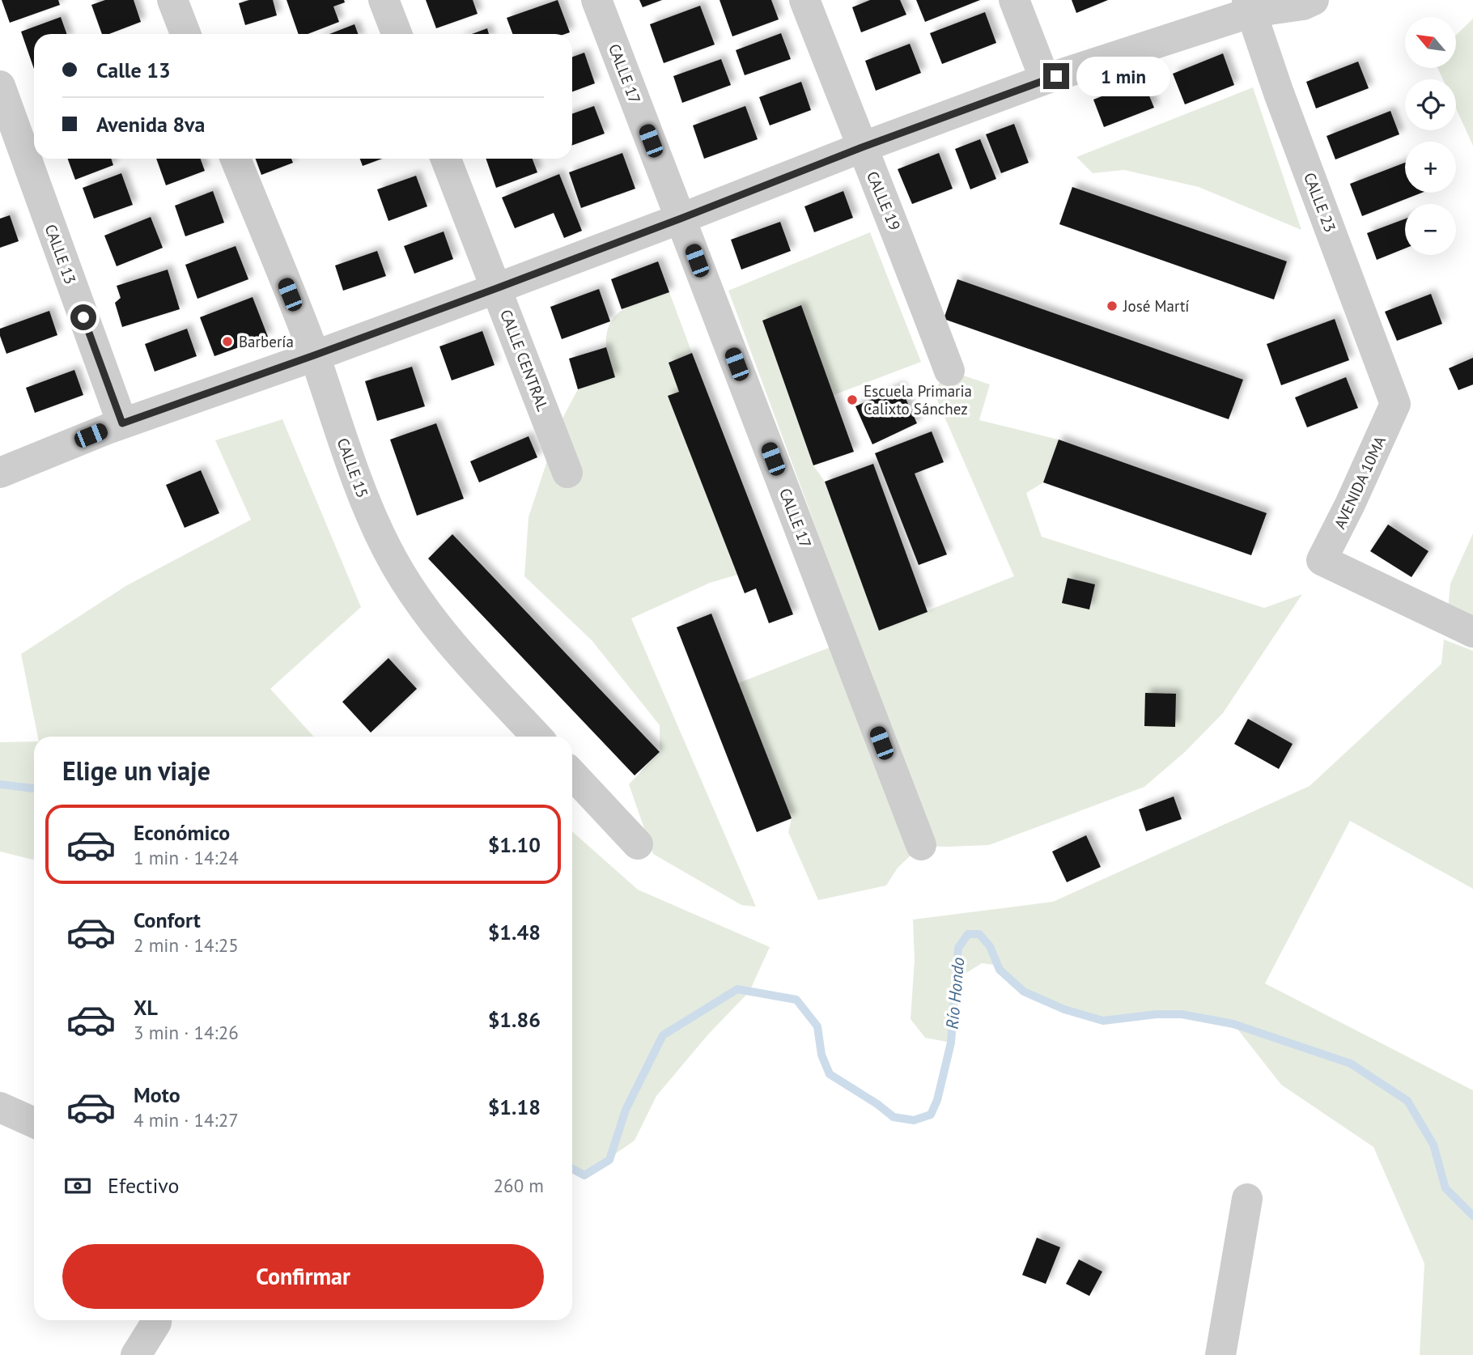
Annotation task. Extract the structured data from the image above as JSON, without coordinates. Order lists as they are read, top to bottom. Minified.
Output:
{"streets":{"street":["CALLE 17","CALLE 19","CALLE 23","CALLE 13","CALLE CENTRAL","CALLE 15","AVENIDA 10MA"]},"crossings":[["CALLE 23","AVENIDA 10MA"]],"water":["Río Hondo"],"places":["José Martí","Barbería","Escuela Primaria Calixto Sánchez"],"north":"top left","page":{"map_buttons":["+","−"],"banner":["Calle 13","Avenida 8va"],"bubble":"1 min","heading":"Elige un viaje","list":[{"name":"Económico","note":"1 min · 14:24","value":"$1.10"},{"name":"Confort","note":"2 min · 14:25","value":"$1.48"},{"name":"XL","note":"3 min · 14:26","value":"$1.86"},{"name":"Moto","note":"4 min · 14:27","value":"$1.18"}],"pay":["Efectivo","260 m"],"buttons":"Confirmar"}}
